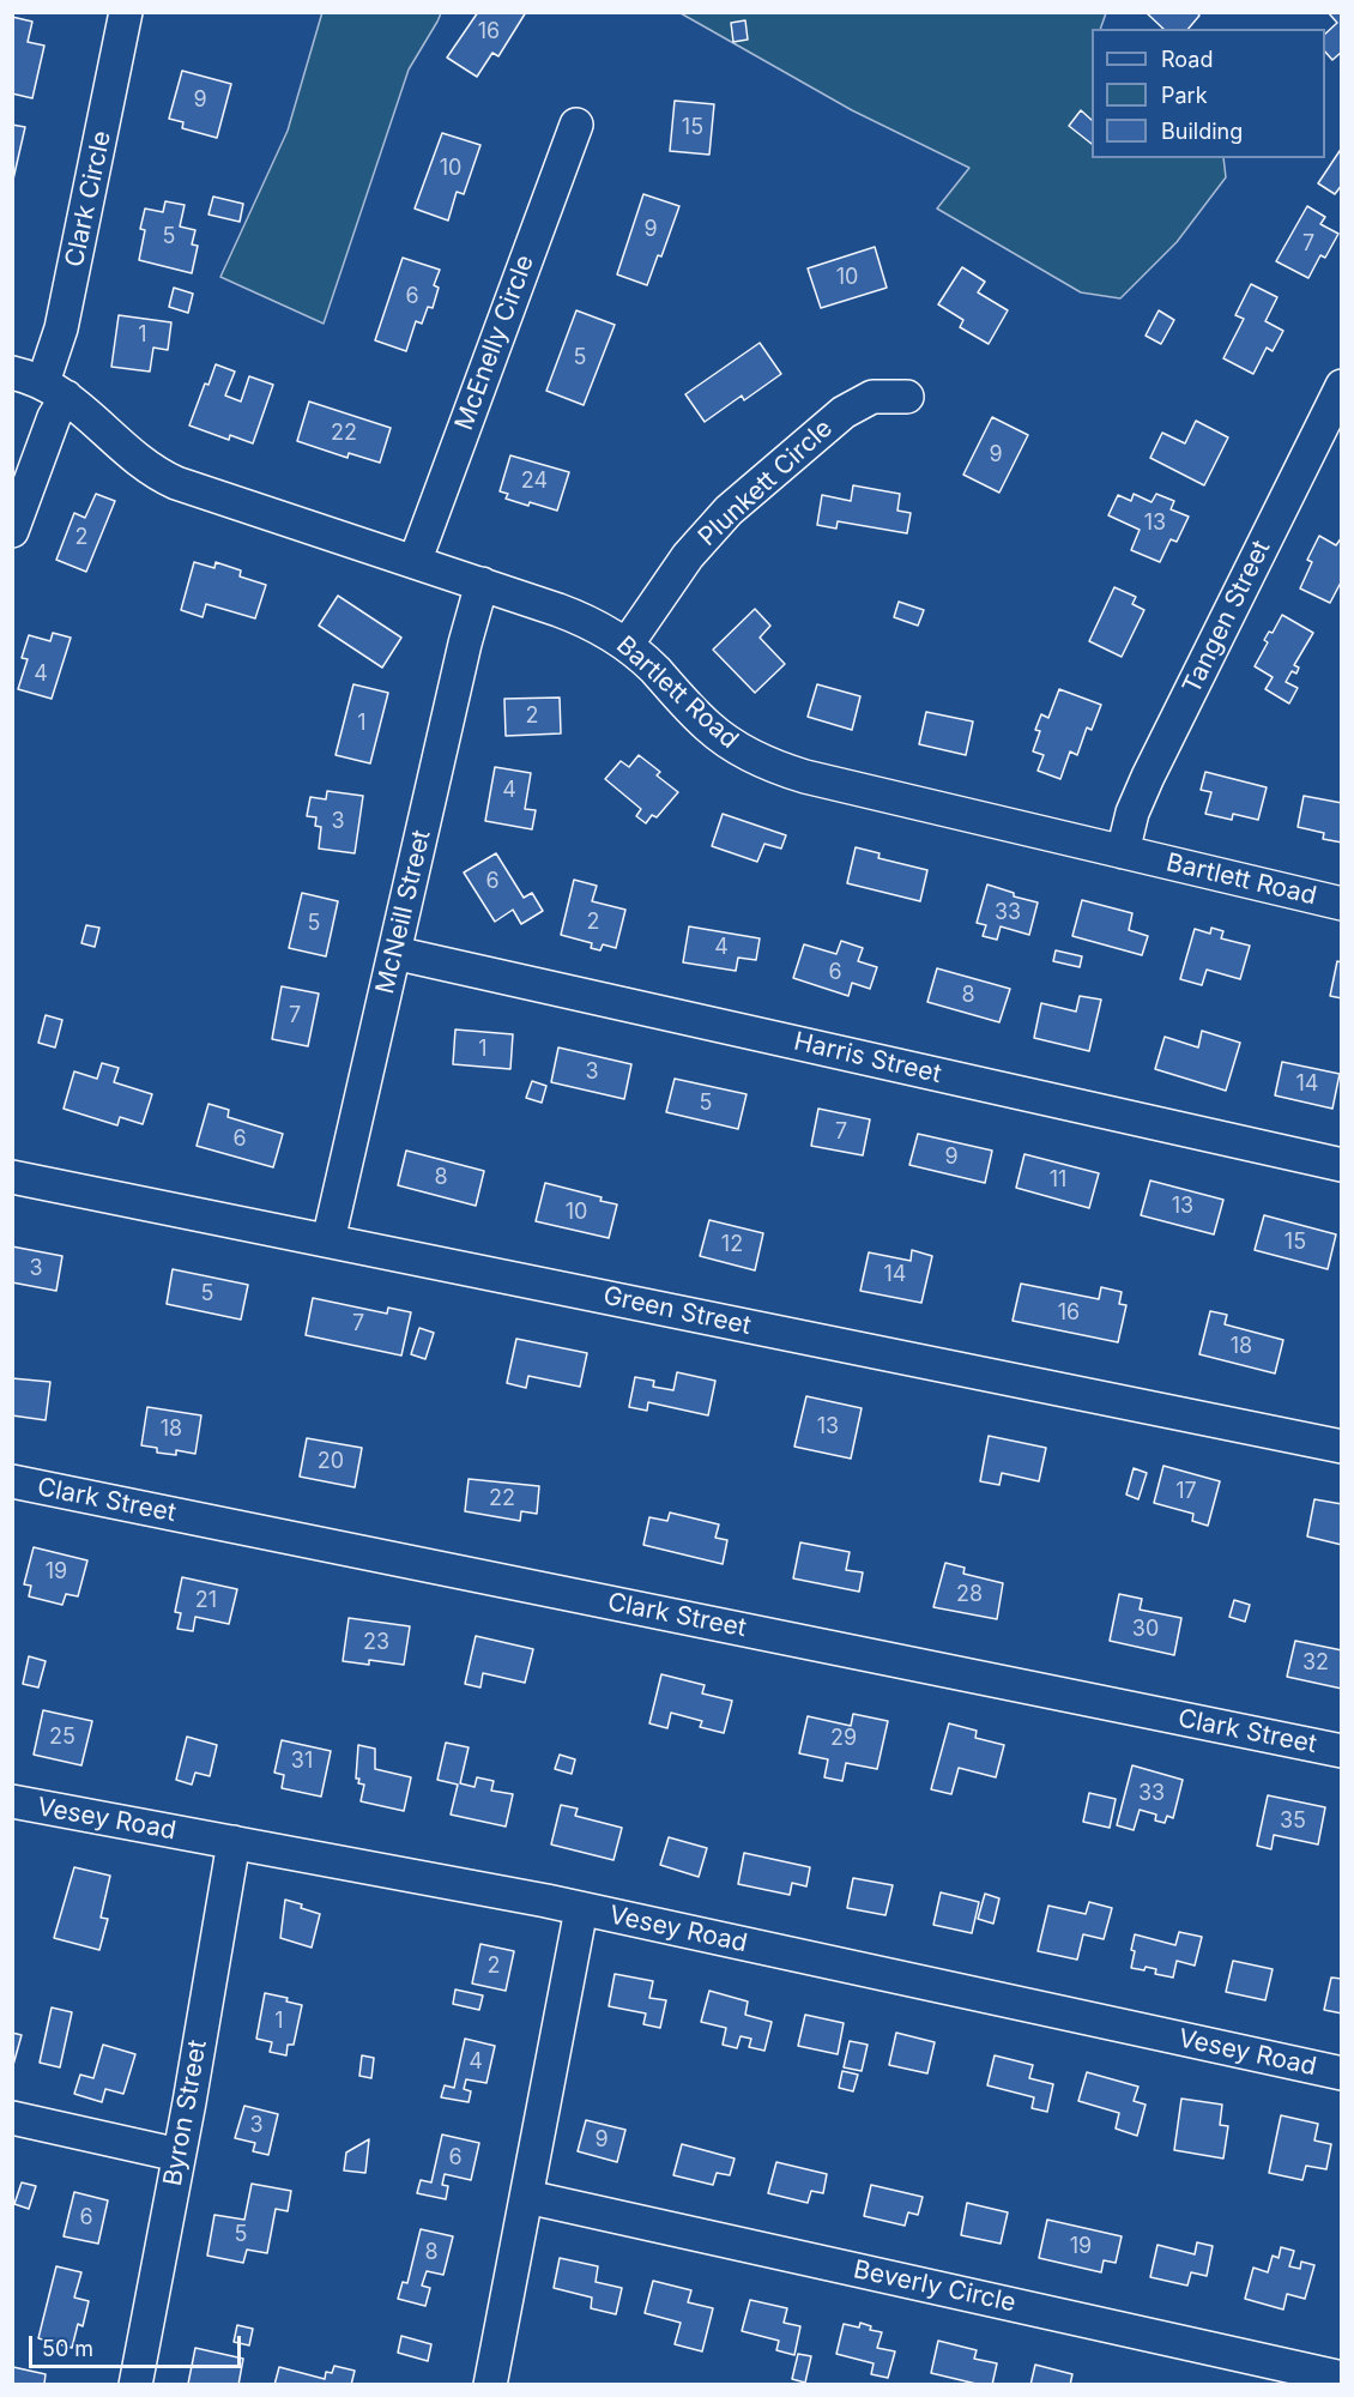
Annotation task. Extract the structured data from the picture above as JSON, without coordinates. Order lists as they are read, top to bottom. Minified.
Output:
{"streets":{"street":["Clark Circle","McEnelly Circle","Plunkett Circle","Tangen Street","Bartlett Road","McNeill Street","Harris Street","Green Street","Clark Street","Vesey Road","Byron Street","Beverly Circle"]},"crossings":[["Clark Circle","Bartlett Road"],["McEnelly Circle","Bartlett Road"],["Plunkett Circle","Bartlett Road"],["Tangen Street","Bartlett Road"],["Bartlett Road","McNeill Street"],["McNeill Street","Harris Street"],["McNeill Street","Green Street"],["Vesey Road","Byron Street"]],"house_numbers":["16","9","15","10","9","5","7","10","6","1","5","22","9","24","13","2","4","2","1","4","3","6","33","2","5","4","6","8","7","1","3","14","5","7","6","9","8","11","13","10","15","12","3","14","5","16","7","18","13","18","20","17","22","19","28","21","30","23","32","25","29","31","33","35","2","1","4","3","9","6","6","5","19","8"],"legend":["Road","Park","Building"],"scale_bar":"50 m"}
